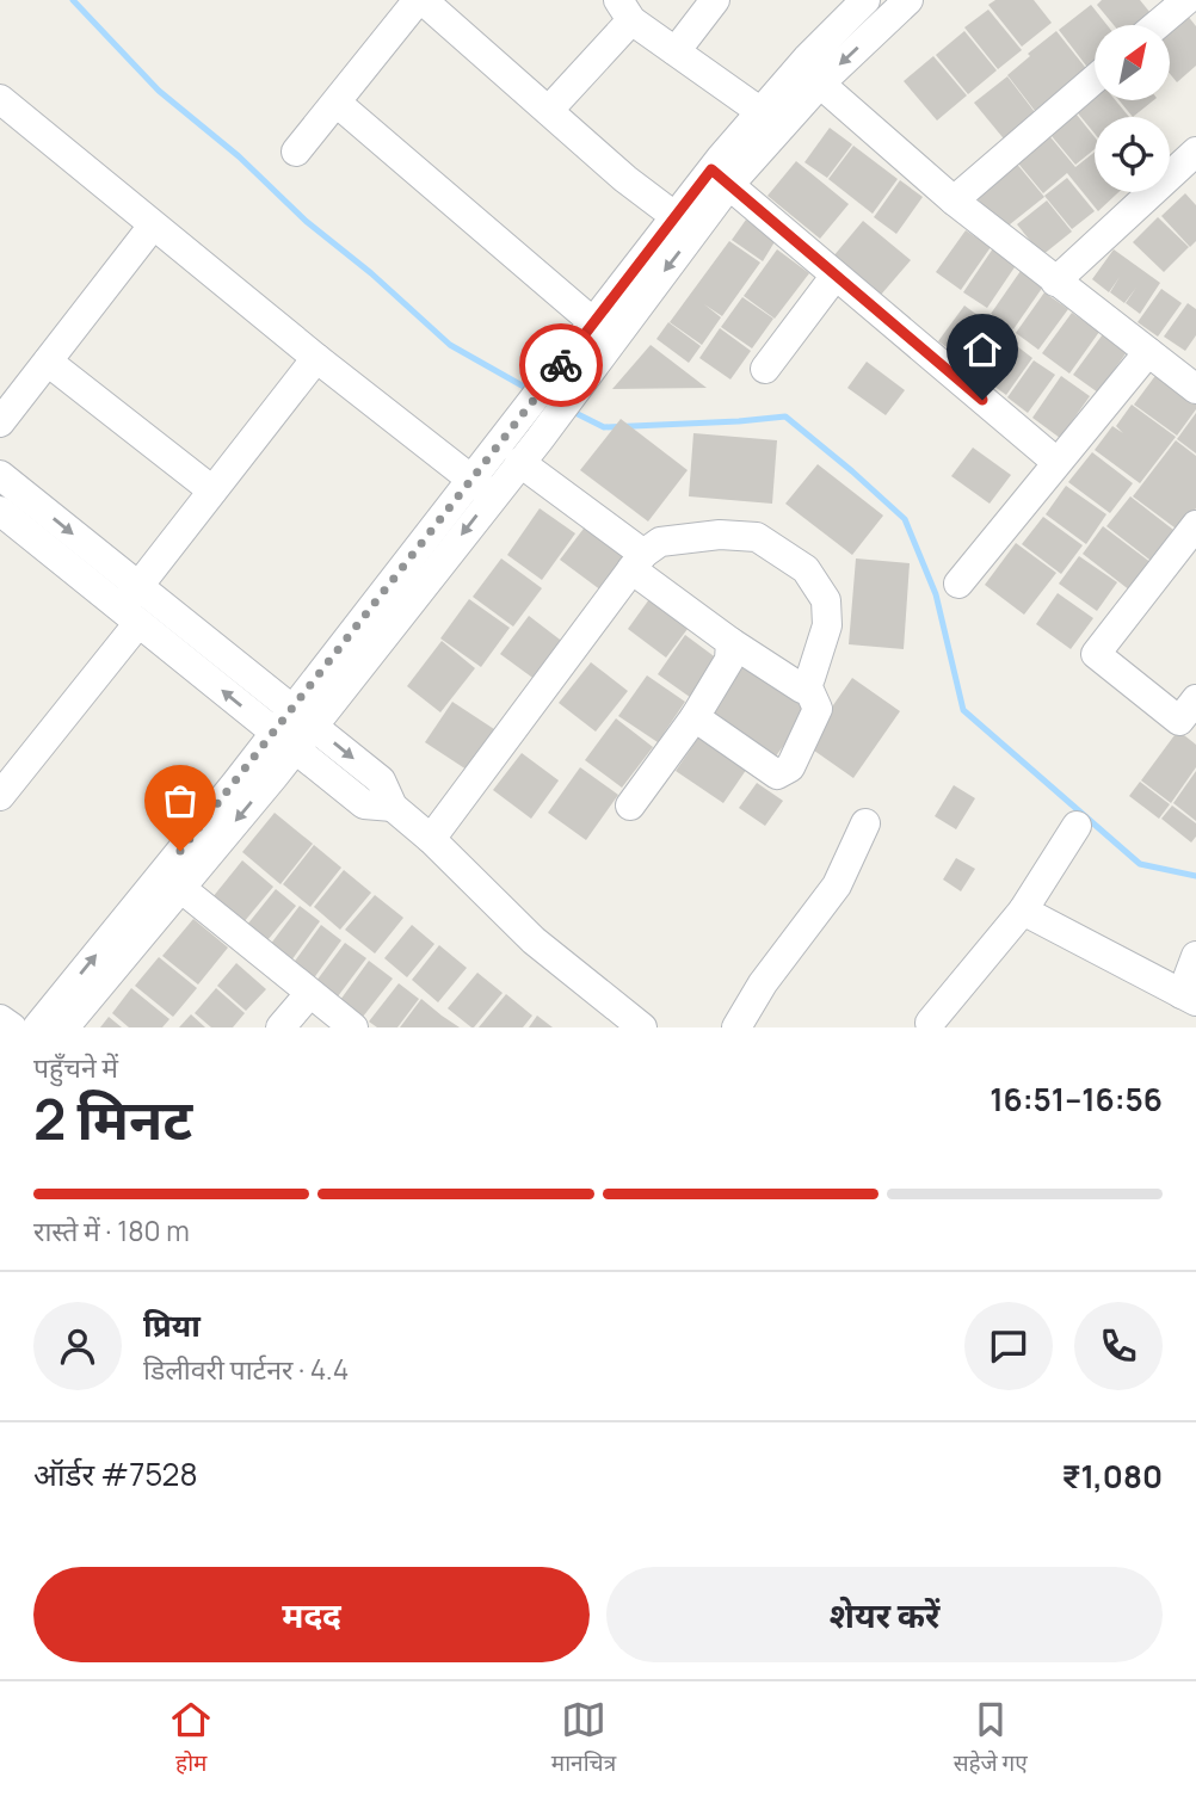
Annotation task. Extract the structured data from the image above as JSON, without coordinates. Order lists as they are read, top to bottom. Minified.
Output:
{"north":"top right","page":{"heading":["2 मिनट","पहुँचने में","16:51–16:56"],"panel":["प्रिया","डिलीवरी पार्टनर · 4.4","ऑर्डर #7528","₹1,080"],"bar":"रास्ते में · 180 m","buttons":["मदद","शेयर करें"],"tabs":["होम","मानचित्र","सहेजे गए"]}}
